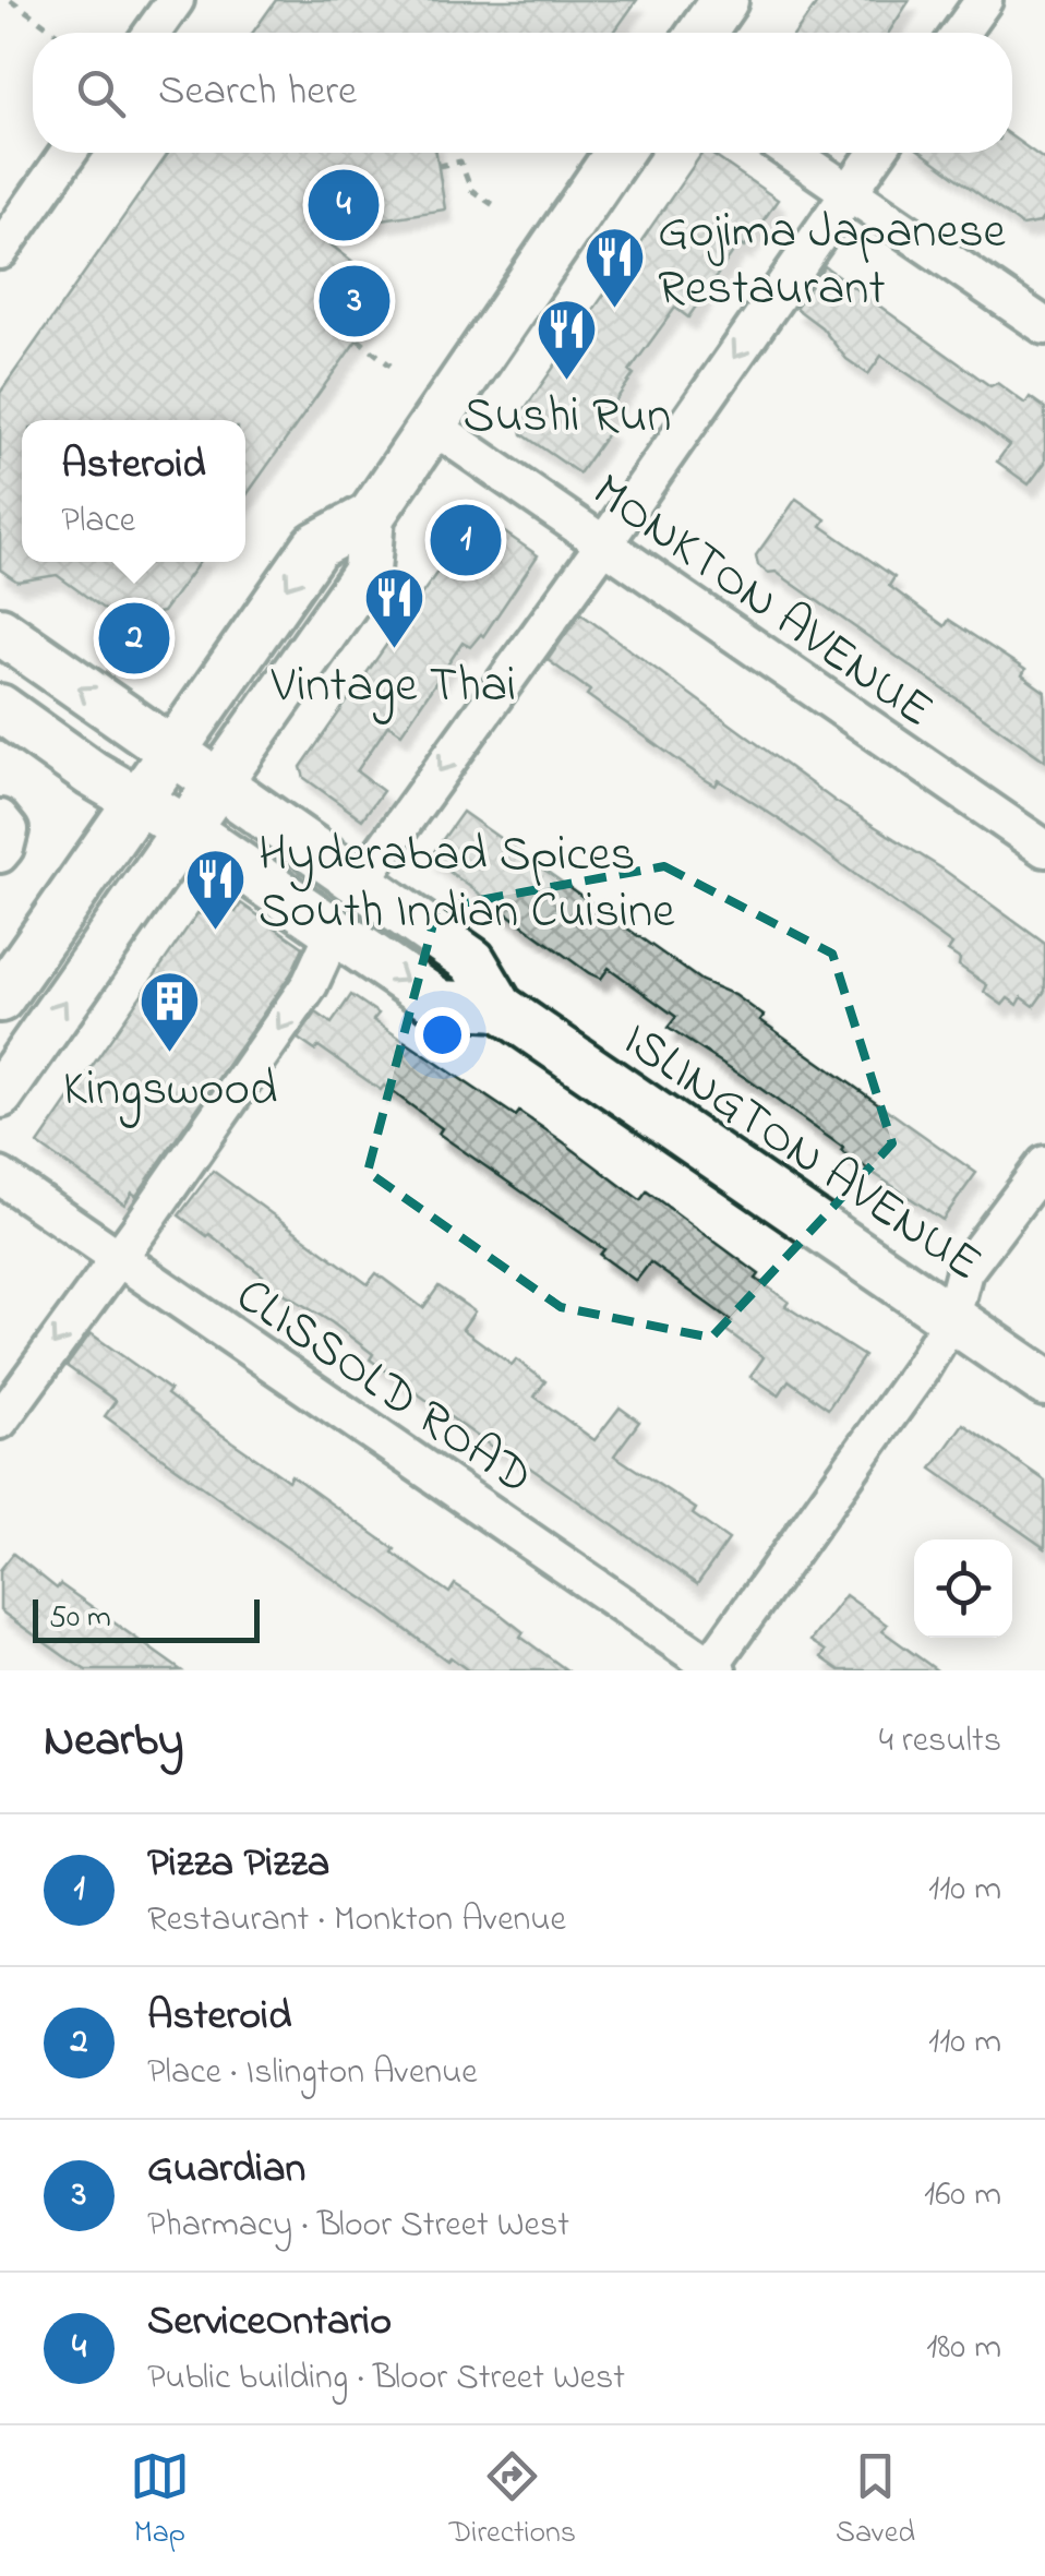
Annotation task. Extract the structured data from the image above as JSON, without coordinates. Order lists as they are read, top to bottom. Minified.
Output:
{"streets":{"main road":["ISLINGTON AVENUE"],"street":["MONKTON AVENUE","CLISSOLD ROAD"]},"places":{"restaurant":["Gojima Japanese Restaurant","Sushi Run","Vintage Thai","Hyderabad Spices South Indian Cuisine"],"building":["Kingswood"]},"scale_bar":"50 m","page":{"search":"Search here","pins":["4","3","1","2"],"popup":["Asteroid","Place"],"scale":"50 m","heading":["Nearby","4 results"],"list":[{"mark":"1","name":"Pizza Pizza","note":"Restaurant · Monkton Avenue","value":"110 m"},{"mark":"2","name":"Asteroid","note":"Place · Islington Avenue","value":"110 m"},{"mark":"3","name":"Guardian","note":"Pharmacy · Bloor Street West","value":"160 m"},{"mark":"4","name":"ServiceOntario","note":"Public building · Bloor Street West","value":"180 m"}],"nav":["Map","Directions","Saved"]}}
